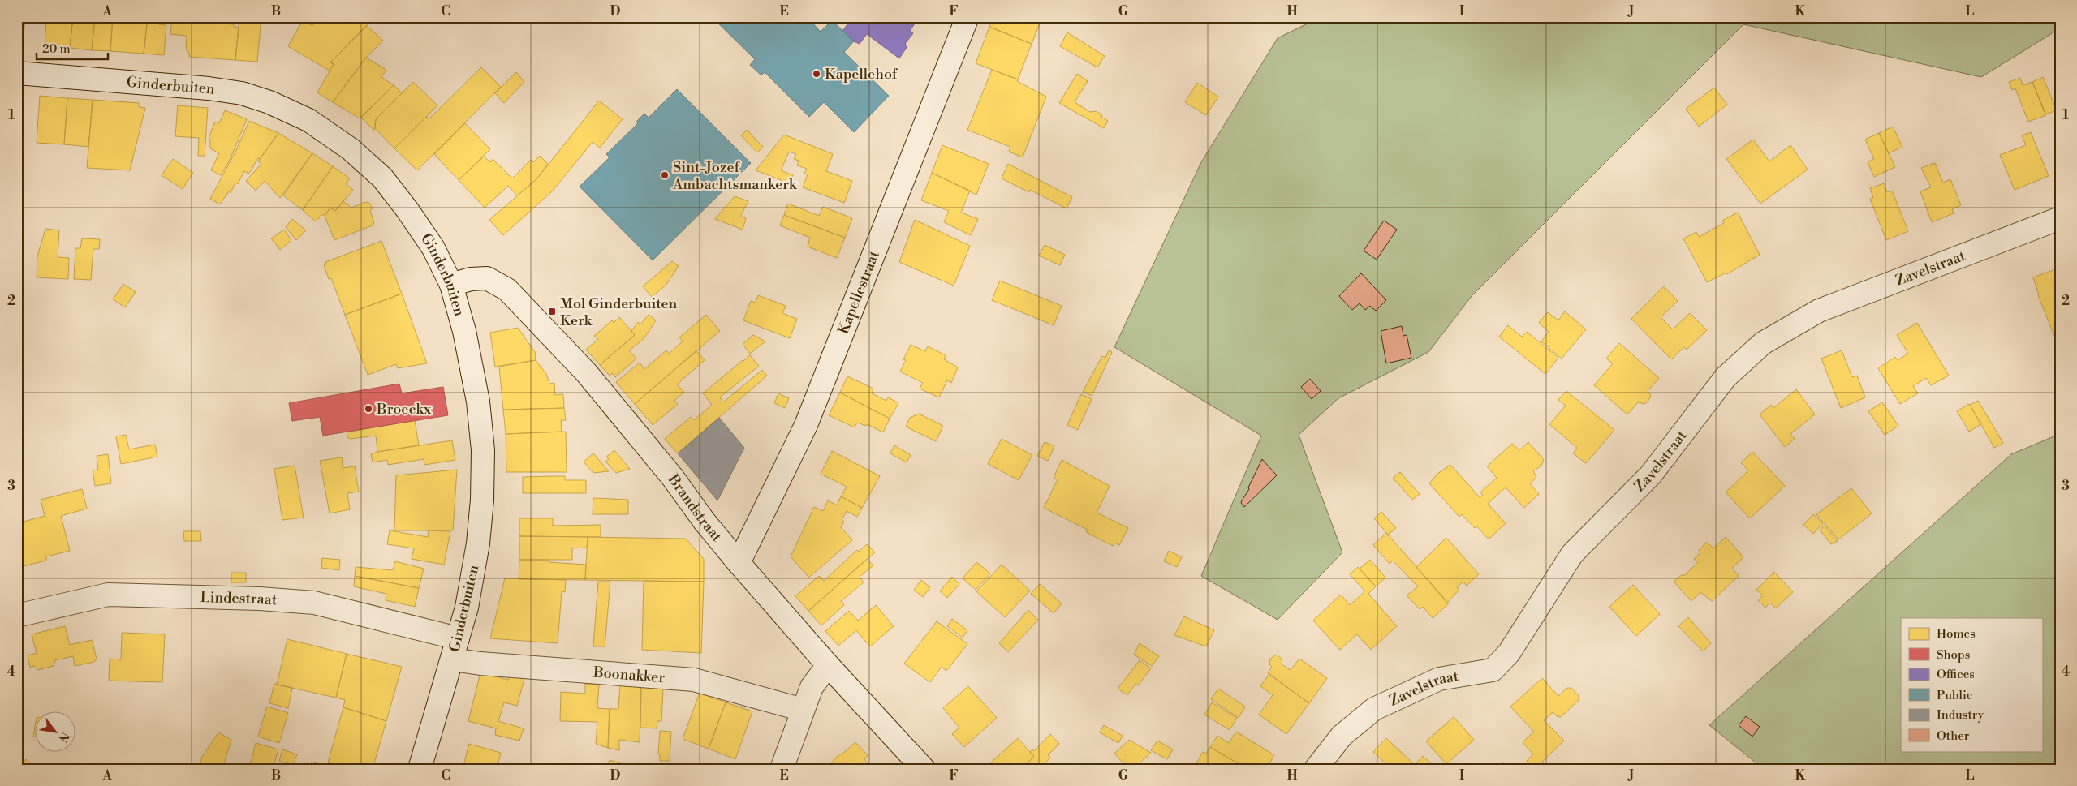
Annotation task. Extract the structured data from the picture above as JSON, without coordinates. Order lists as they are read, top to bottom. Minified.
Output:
{"streets":{"street":["Ginderbuiten","Zavelstraat","Kapellestraat","Brandstraat","Lindestraat","Boonakker"]},"crossings":[["Ginderbuiten","Brandstraat"],["Ginderbuiten","Lindestraat"],["Ginderbuiten","Boonakker"],["Kapellestraat","Brandstraat"]],"places":{"other":["Kapellehof","Sint-Jozef Ambachtsmankerk","Broeckx"],"transit":["Mol Ginderbuiten Kerk"]},"legend":["Homes","Shops","Offices","Public","Industry","Other"],"scale_bar":"20 m","north":"bottom right","grid":{"columns":["A","B","C","D","E","F","G","H","I","J","K","L"],"rows":["1","2","3","4"]}}
